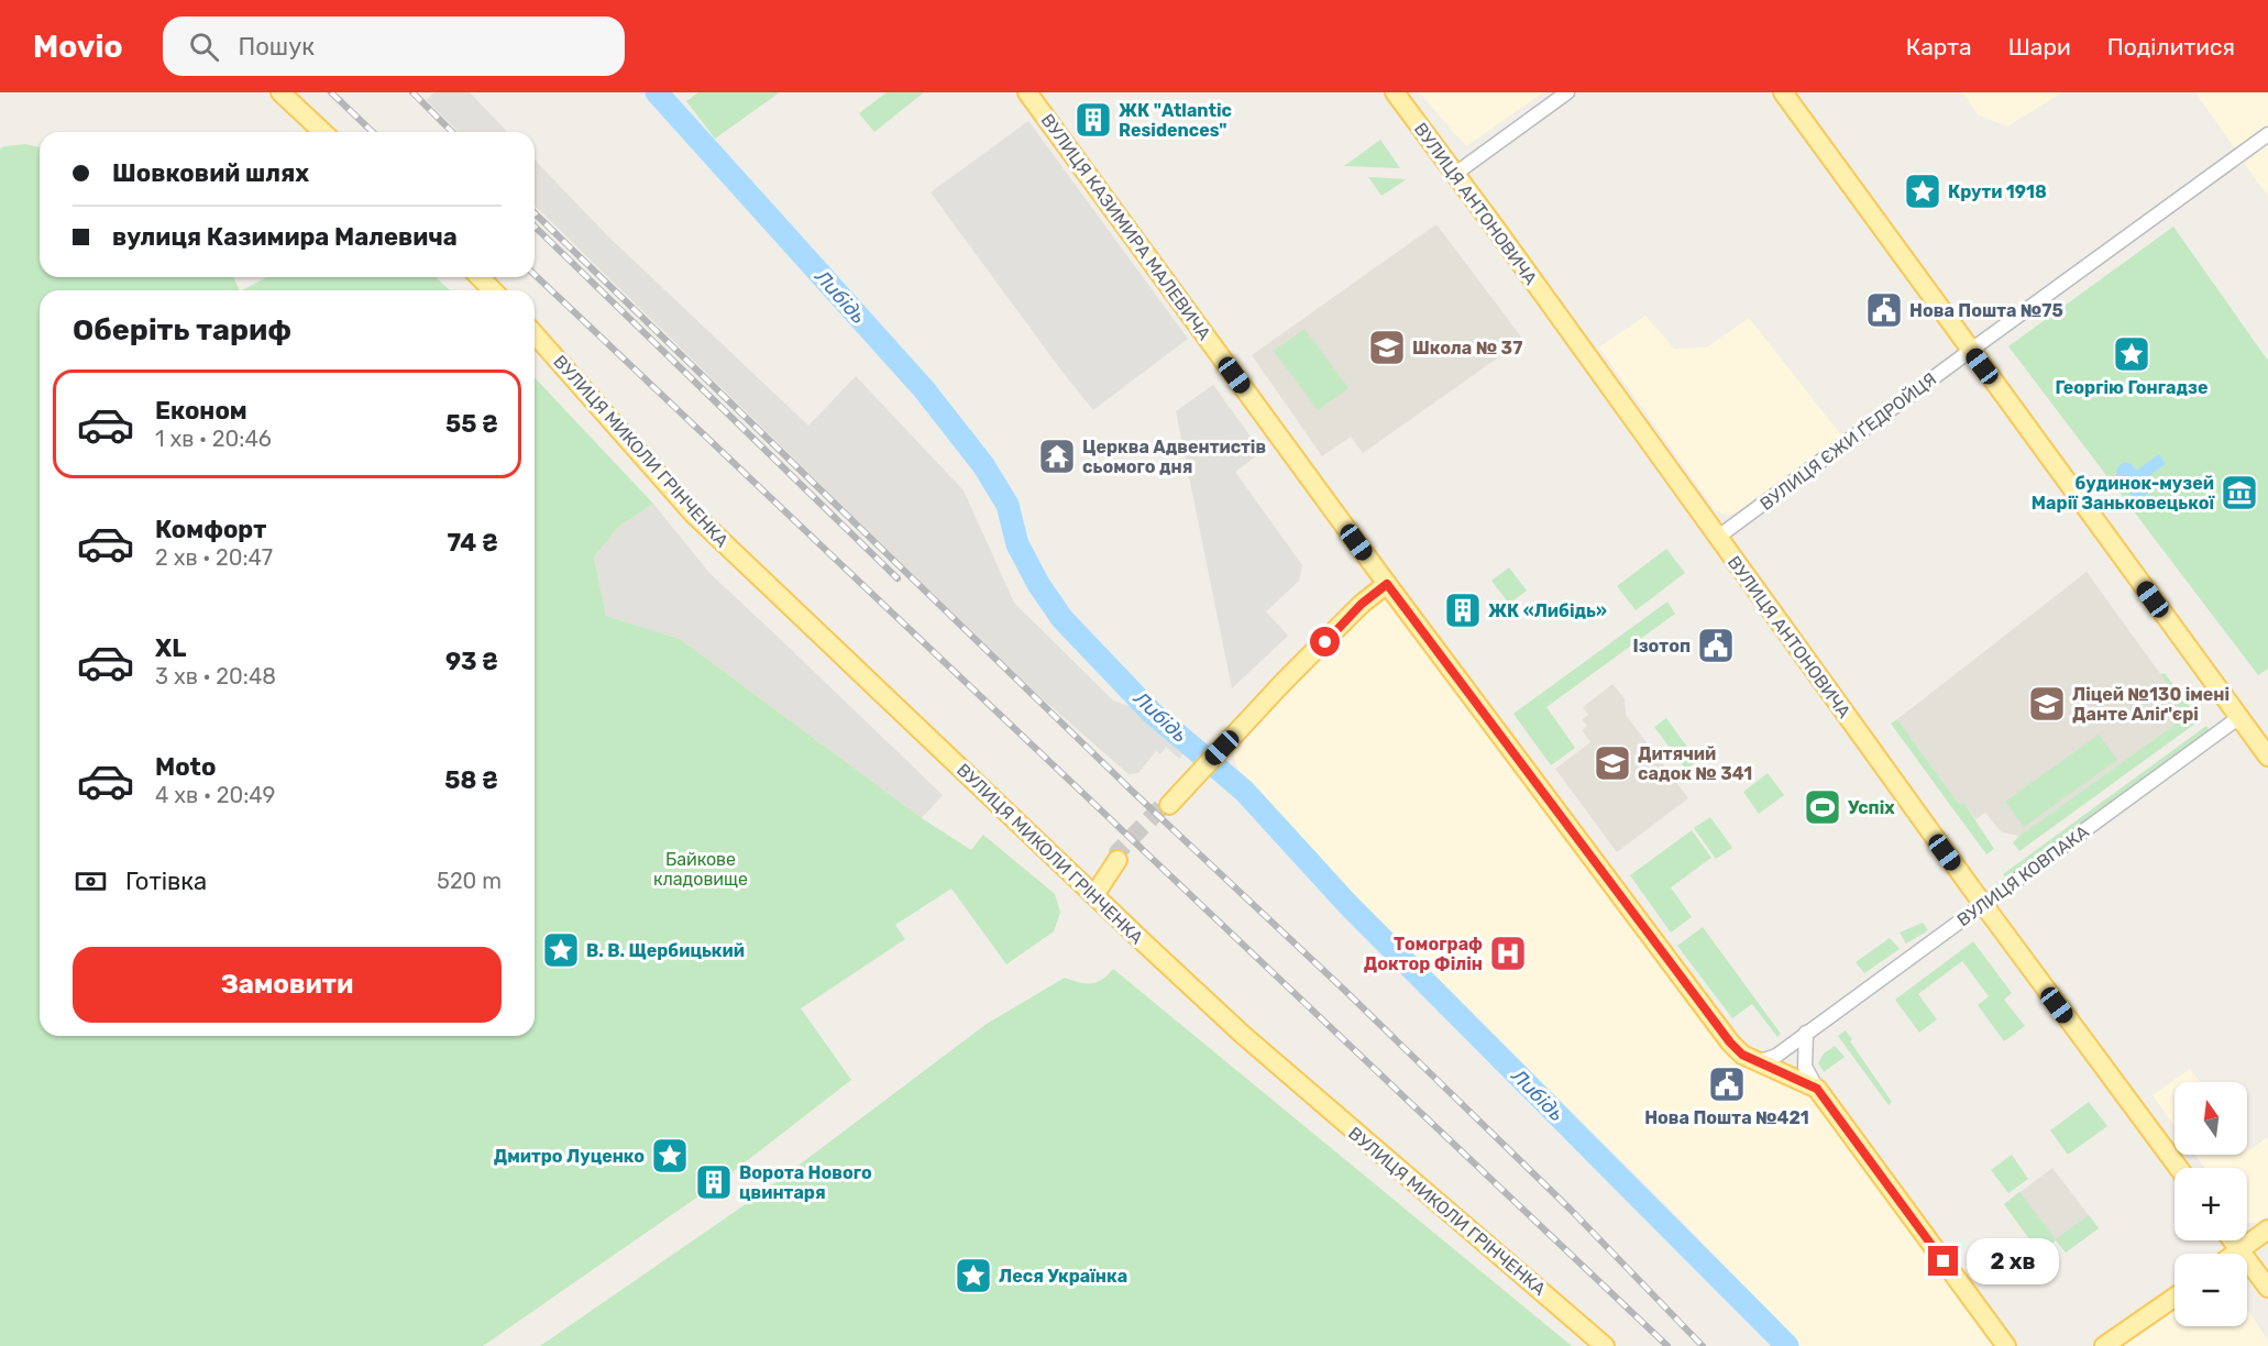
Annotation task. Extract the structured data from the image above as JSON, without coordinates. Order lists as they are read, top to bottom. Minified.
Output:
{"streets":{"main road":["ВУЛИЦЯ АНТОНОВИЧА","ВУЛИЦЯ КАЗИМИРА МАЛЕВИЧА","ВУЛИЦЯ МИКОЛИ ГРІНЧЕНКА"],"street":["ВУЛИЦЯ ЄЖИ ҐЕДРОЙЦЯ","ВУЛИЦЯ КОВПАКА"]},"crossings":[["ВУЛИЦЯ АНТОНОВИЧА","ВУЛИЦЯ ЄЖИ ҐЕДРОЙЦЯ"],["ВУЛИЦЯ АНТОНОВИЧА","ВУЛИЦЯ КОВПАКА"],["ВУЛИЦЯ КАЗИМИРА МАЛЕВИЧА","ВУЛИЦЯ КОВПАКА"]],"water":["Либідь"],"parks":["Байкове кладовище"],"places":{"building":["ЖК \"Atlantic Residences\"","ЖК «Либідь»","Ворота Нового цвинтаря"],"place":["Крути 1918","Георгію Гонгадзе","В. В. Щербицький","Дмитро Луценко","Леся Українка"],"public building":["Нова Пошта №75","Ізотоп","Нова Пошта №421"],"school or university":["Школа № 37","Ліцей №130 імені Данте Аліґ'єрі","Дитячий садок № 341"],"temple":["Церква Адвентистів сьомого дня"],"museum":["будинок-музей Марії Заньковецької"],"sports":["Успіх"],"hospital":["Томограф Доктор Філін"]},"north":"top","page":{"header":"Movio","search":"Пошук","nav":["Карта","Шари","Поділитися"],"banner":["Шовковий шлях","вулиця Казимира Малевича"],"heading":"Оберіть тариф","list":[{"name":"Економ","note":"1 хв · 20:46","value":"55 ₴"},{"name":"Комфорт","note":"2 хв · 20:47","value":"74 ₴"},{"name":"XL","note":"3 хв · 20:48","value":"93 ₴"},{"name":"Moto","note":"4 хв · 20:49","value":"58 ₴"}],"pay":["Готівка","520 m"],"buttons":"Замовити","map_buttons":["+","−"],"bubble":"2 хв"}}
